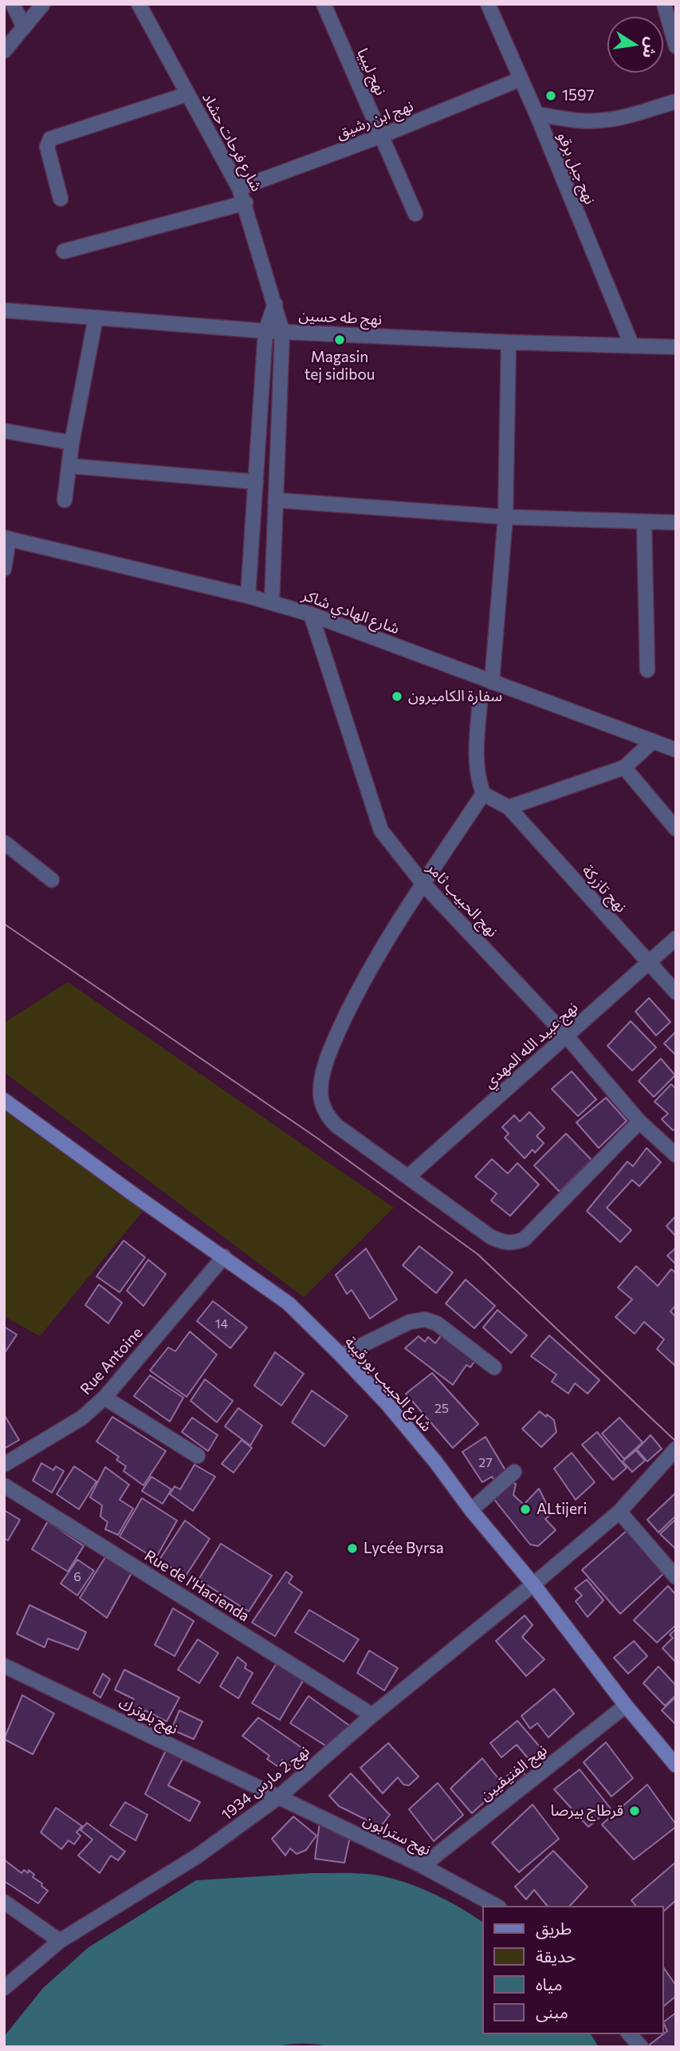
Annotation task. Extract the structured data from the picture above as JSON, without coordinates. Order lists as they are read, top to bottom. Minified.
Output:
{"streets":{"main road":["شارع الحبيب بورقيبة"],"street":["نهج ليبيا","نهج ابن رشيق","شارع فرحات حشاد","نهج جبل برقو","نهج طه حسين","شارع الهادي شاكر","نهج تازركة","نهج الحبيب ثامر","نهج عبيد الله المهدي","Rue Antoine","Rue de l'Hacienda","نهج بلوترك","نهج الفنيقيين","نهج 2 مارس 1934","نهج سترابون"]},"crossings":[["نهج ليبيا","نهج ابن رشيق"],["نهج ابن رشيق","شارع فرحات حشاد"],["نهج ابن رشيق","نهج جبل برقو"],["شارع فرحات حشاد","نهج طه حسين"],["شارع فرحات حشاد","شارع الهادي شاكر"],["نهج جبل برقو","نهج طه حسين"],["شارع الهادي شاكر","نهج الحبيب ثامر"],["نهج تازركة","نهج عبيد الله المهدي"],["نهج الحبيب ثامر","نهج عبيد الله المهدي"],["Rue Antoine","شارع الحبيب بورقيبة"],["شارع الحبيب بورقيبة","نهج الفنيقيين"],["شارع الحبيب بورقيبة","نهج 2 مارس 1934"],["Rue de l'Hacienda","نهج 2 مارس 1934"],["نهج بلوترك","نهج 2 مارس 1934"],["نهج بلوترك","نهج سترابون"],["نهج الفنيقيين","نهج سترابون"],["نهج 2 مارس 1934","نهج سترابون"]],"places":["1597","Magasin tej sidibou","سفارة الكاميرون","ALtijeri","Lycée Byrsa","قرطاج بيرصا"],"house_numbers":["14","25","27","6"],"legend":["طريق","حديقة","مياه","مبنى"],"north":"right"}
